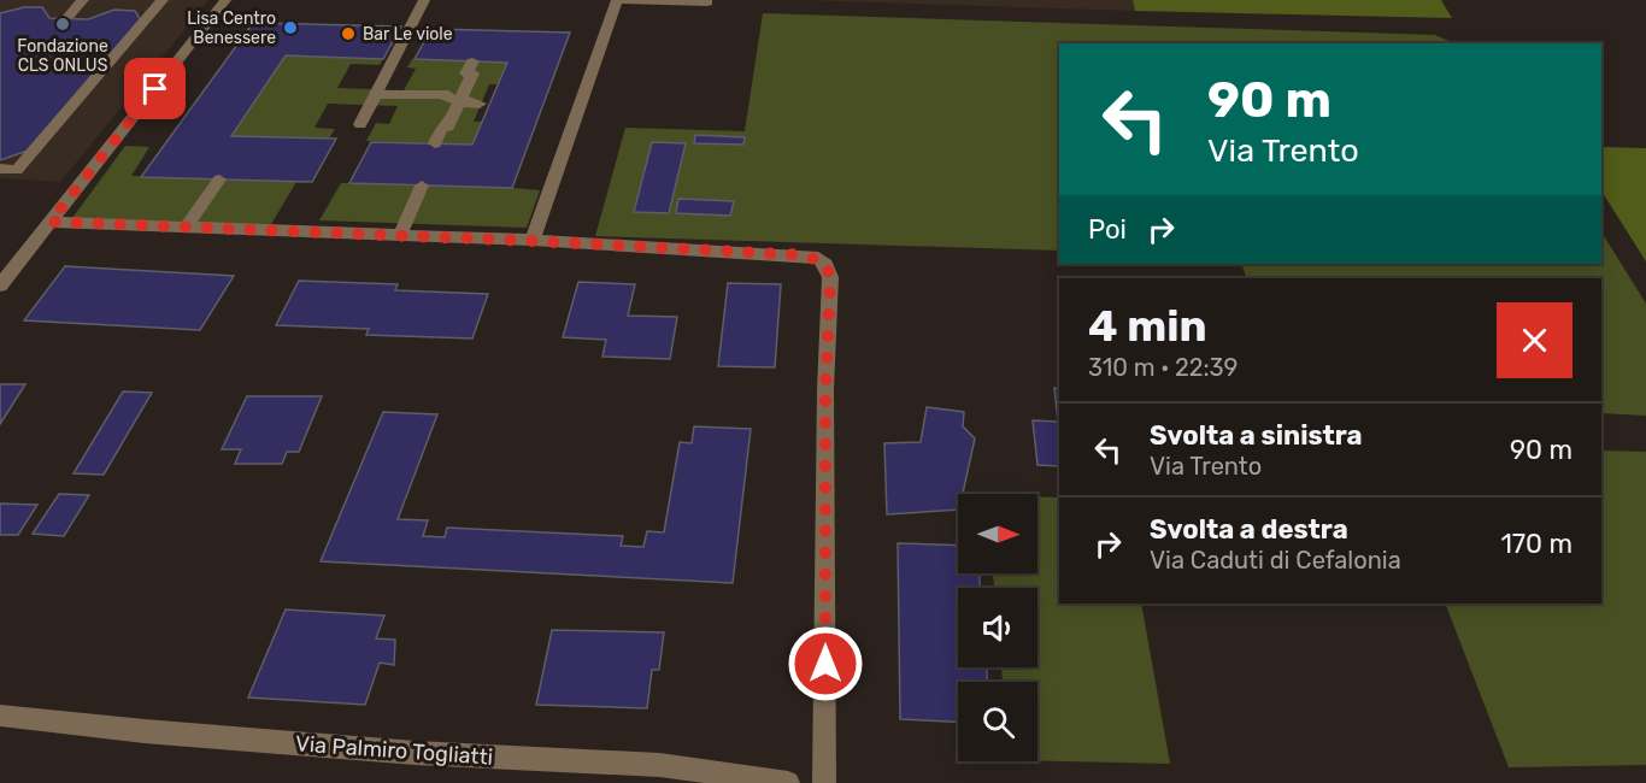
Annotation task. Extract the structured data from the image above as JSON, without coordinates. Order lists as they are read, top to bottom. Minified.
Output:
{"streets":{"street":["Via Palmiro Togliatti"]},"places":["Fondazione CLS ONLUS","Lisa Centro Benessere","Bar Le viole"],"north":"right","page":{"turn":["90 m","Via Trento"],"then":"Poi","heading":["4 min","310 m · 22:39"],"list":[{"name":"Svolta a sinistra","note":"Via Trento","value":"90 m"},{"name":"Svolta a destra","note":"Via Caduti di Cefalonia","value":"170 m"}]}}
